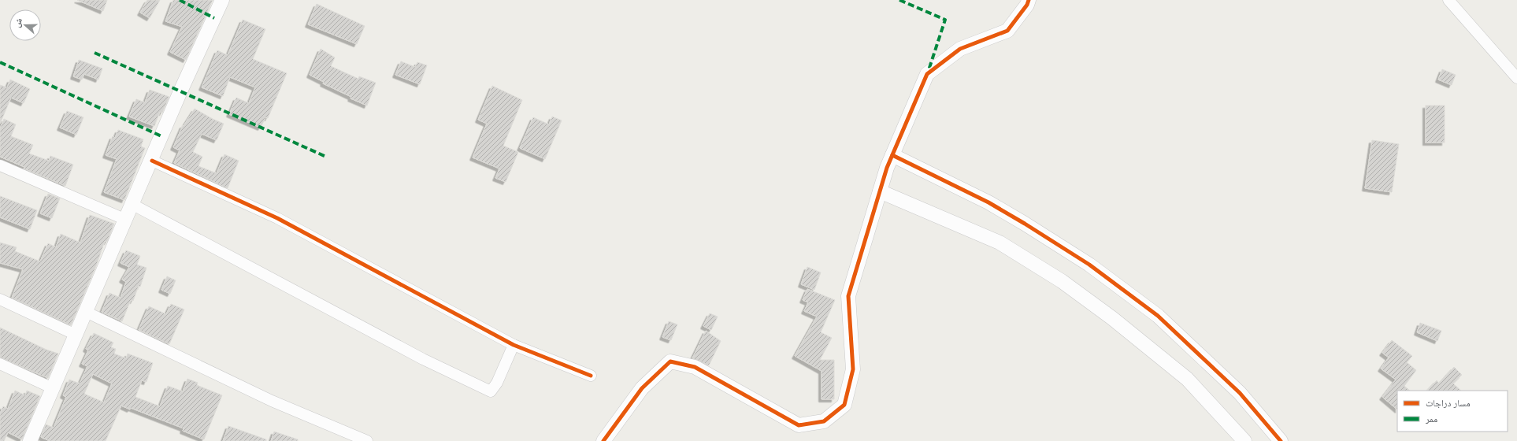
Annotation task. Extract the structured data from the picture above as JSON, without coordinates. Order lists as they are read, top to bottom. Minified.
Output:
{"legend":["مسار دراجات","ممر"],"north":"left"}
